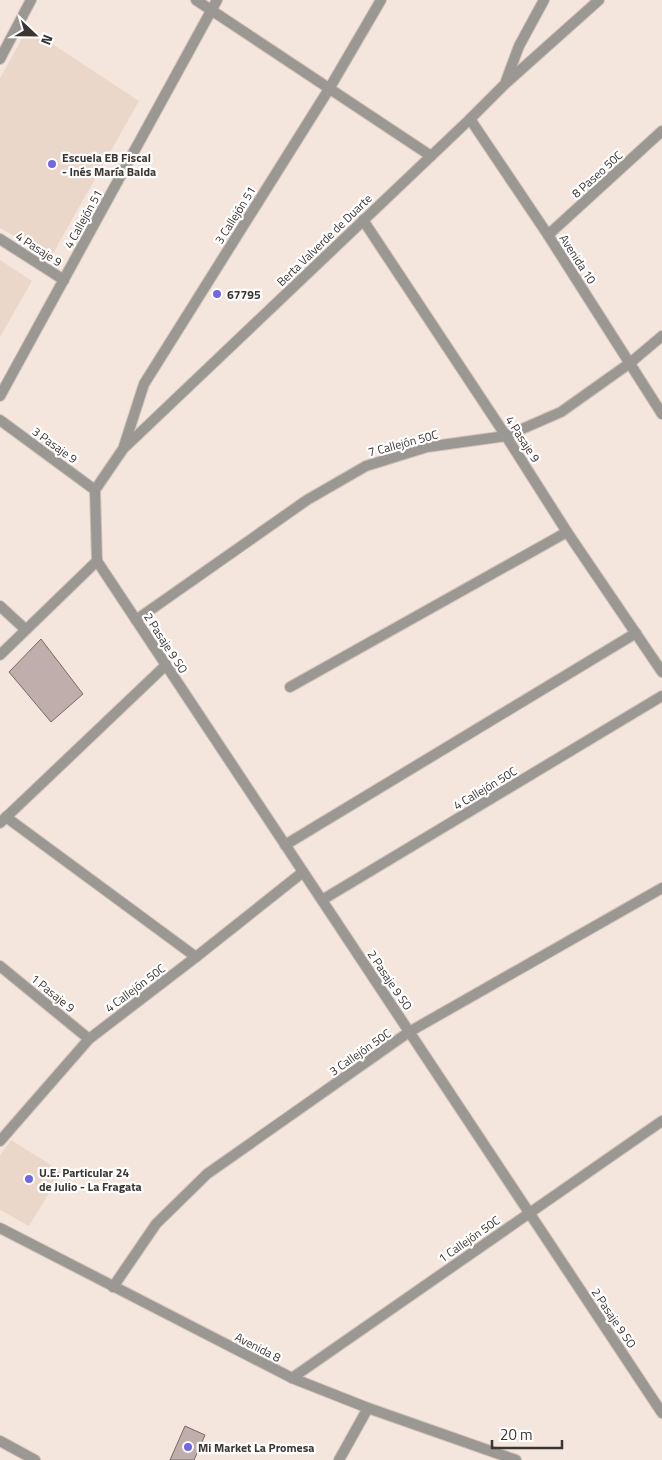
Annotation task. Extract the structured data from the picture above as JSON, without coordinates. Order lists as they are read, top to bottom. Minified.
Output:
{"streets":{"street":["8 Paseo 50C","3 Callejón 51","4 Callejón 51","Berta Valverde de Duarte","4 Pasaje 9","Avenida 10","7 Callejón 50C","3 Pasaje 9","2 Pasaje 9 SO","4 Callejón 50C","1 Pasaje 9","3 Callejón 50C","1 Callejón 50C","Avenida 8"]},"crossings":[["8 Paseo 50C","Avenida 10"],["3 Callejón 51","Berta Valverde de Duarte"],["4 Callejón 51","4 Pasaje 9"],["Berta Valverde de Duarte","4 Pasaje 9"],["Berta Valverde de Duarte","Avenida 10"],["Berta Valverde de Duarte","3 Pasaje 9"],["4 Pasaje 9","7 Callejón 50C"],["Avenida 10","7 Callejón 50C"],["7 Callejón 50C","2 Pasaje 9 SO"],["2 Pasaje 9 SO","4 Callejón 50C"],["2 Pasaje 9 SO","3 Callejón 50C"],["2 Pasaje 9 SO","1 Callejón 50C"],["4 Callejón 50C","1 Pasaje 9"],["3 Callejón 50C","Avenida 8"],["1 Callejón 50C","Avenida 8"]],"places":["Escuela EB Fiscal - Inés María Balda","67795","U.E. Particular 24 de Julio - La Fragata","Mi Market La Promesa"],"scale_bar":"20 m","north":"right"}
